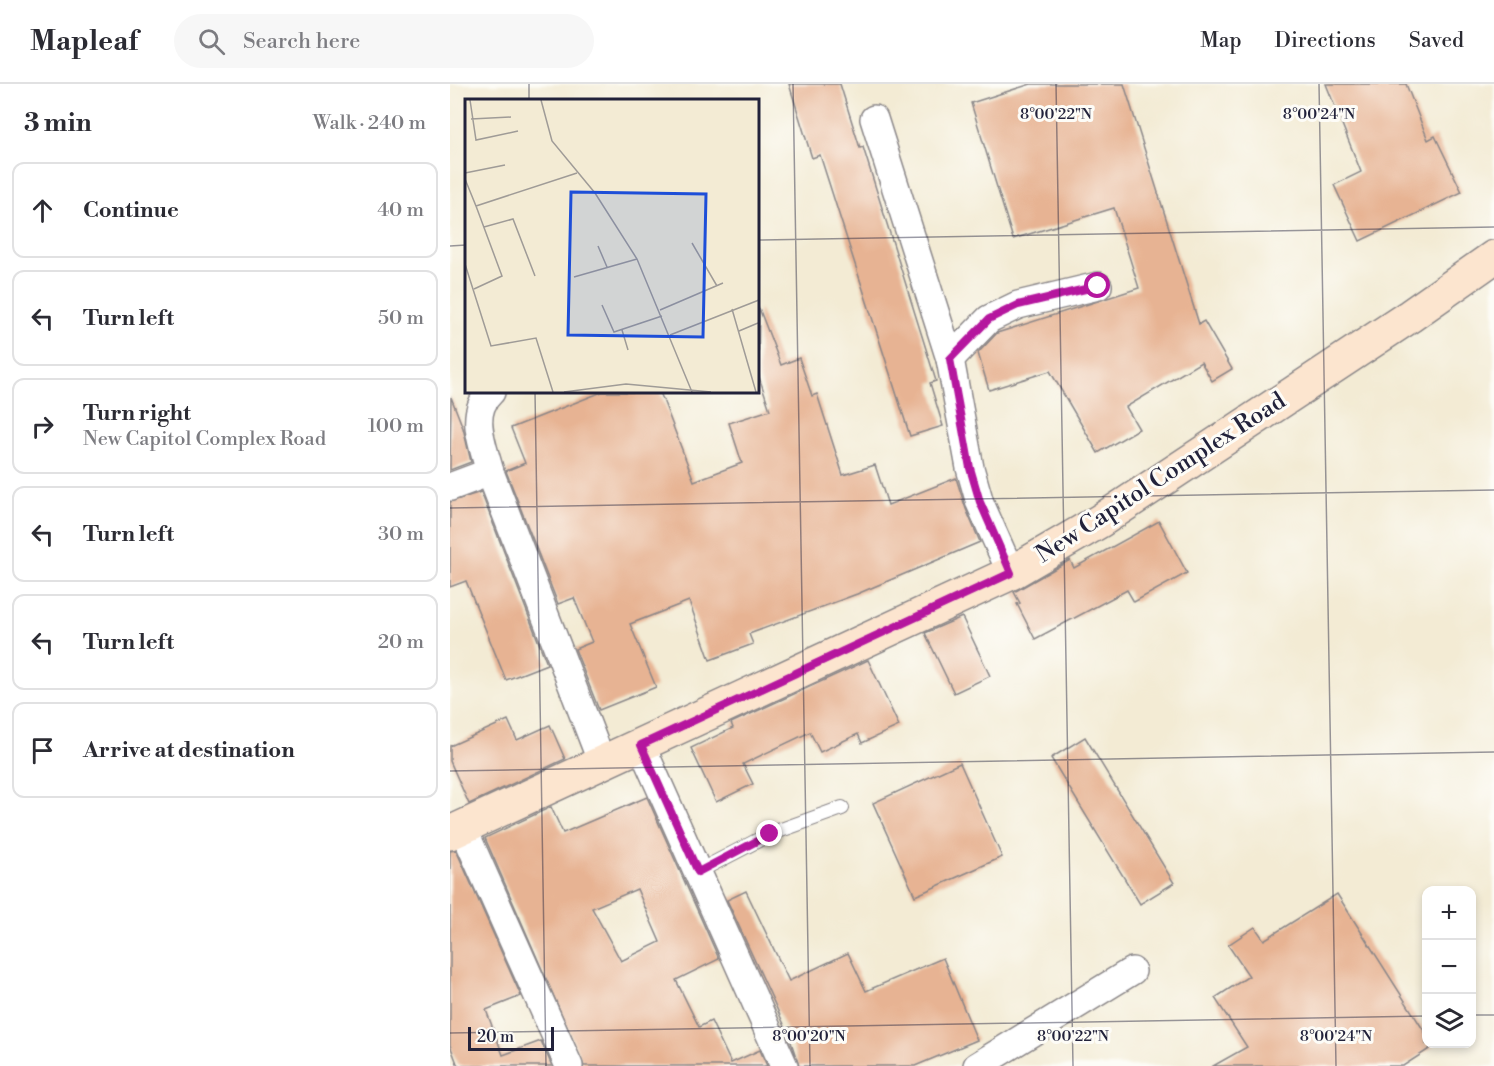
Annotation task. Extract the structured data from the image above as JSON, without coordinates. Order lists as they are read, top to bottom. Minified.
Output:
{"streets":{"main road":["New Capitol Complex Road"]},"scale_bar":"20 m","page":{"header":"Mapleaf","search":"Search here","nav":["Map","Directions","Saved"],"heading":["3 min","Walk · 240 m"],"list":[["Continue","40 m"],["Turn left","50 m"],["Turn right","New Capitol Complex Road","100 m"],["Turn left","30 m"],["Turn left","20 m"],"Arrive at destination"],"map_buttons":["+","−"],"scale":"20 m"},"coordinates":["8°00'22\"N","8°00'24\"N","8°00'20\"N"]}
